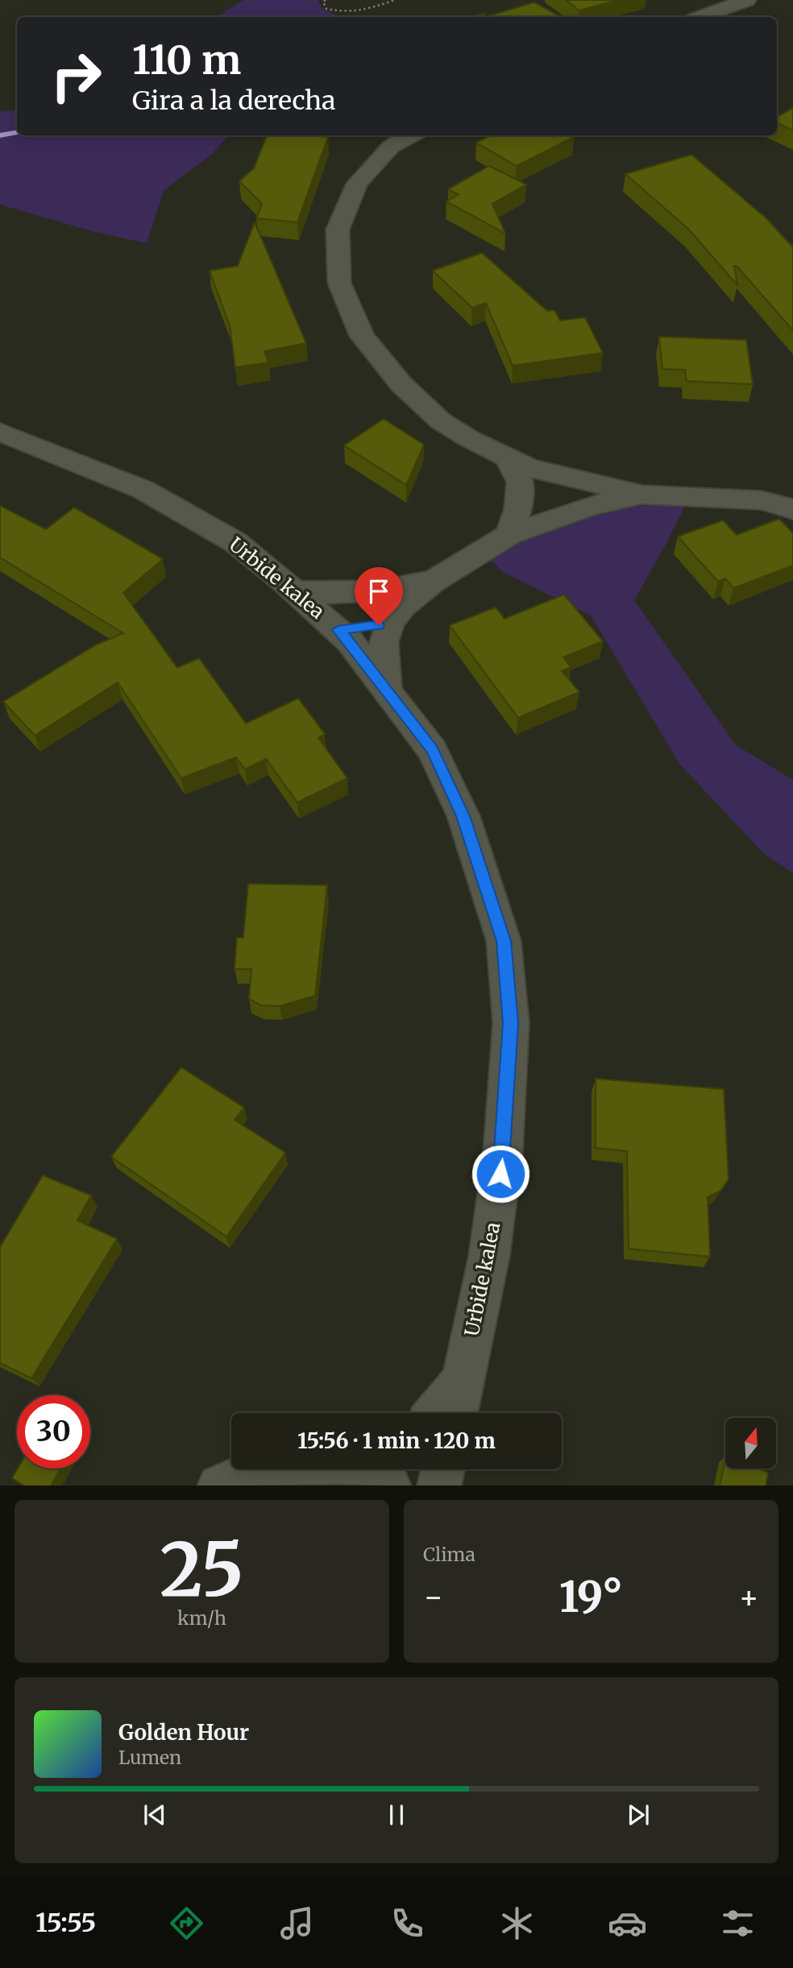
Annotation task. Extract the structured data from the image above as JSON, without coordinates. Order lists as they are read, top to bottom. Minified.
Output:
{"streets":{"street":["Urbide kalea"]},"north":"top","page":{"turn":["110 m","Gira a la derecha"],"limit":"30","trip":"15:56 · 1 min · 120 m","tile":[["25","km/h"],"Clima"],"heat":["−","19°","+"],"song":["Golden Hour","Lumen"],"tabs":"15:55"}}
